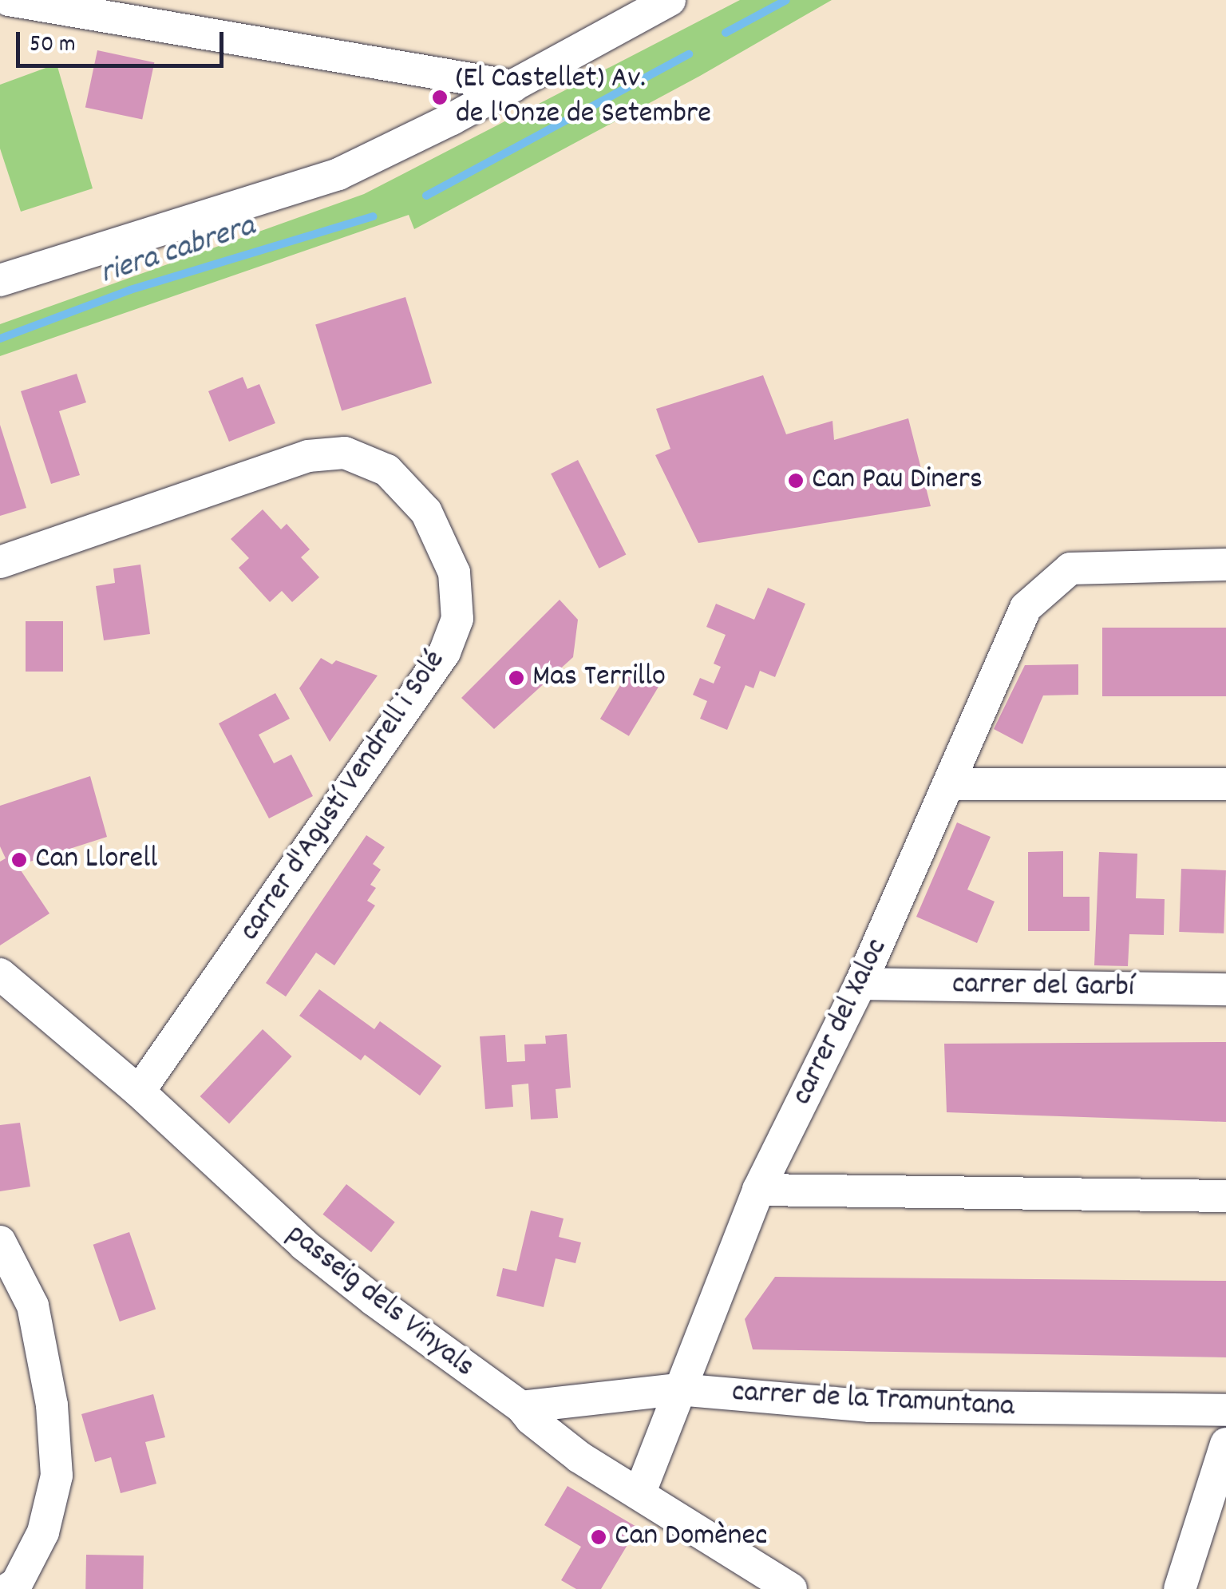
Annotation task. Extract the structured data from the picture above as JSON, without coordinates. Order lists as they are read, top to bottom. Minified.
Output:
{"streets":{"street":["carrer d'Agustí Vendrell i Solé","carrer del Garbí","carrer del Xaloc","passeig dels Vinyals","carrer de la Tramuntana"]},"crossings":[["carrer d'Agustí Vendrell i Solé","passeig dels Vinyals"],["carrer del Garbí","carrer del Xaloc"],["carrer del Xaloc","passeig dels Vinyals"],["carrer del Xaloc","carrer de la Tramuntana"],["passeig dels Vinyals","carrer de la Tramuntana"]],"water":["riera cabrera"],"places":["(El Castellet) Av. de l'Onze de Setembre","Can Pau Diners","Mas Terrillo","Can Llorell","Can Domènec"],"scale_bar":"50 m"}
